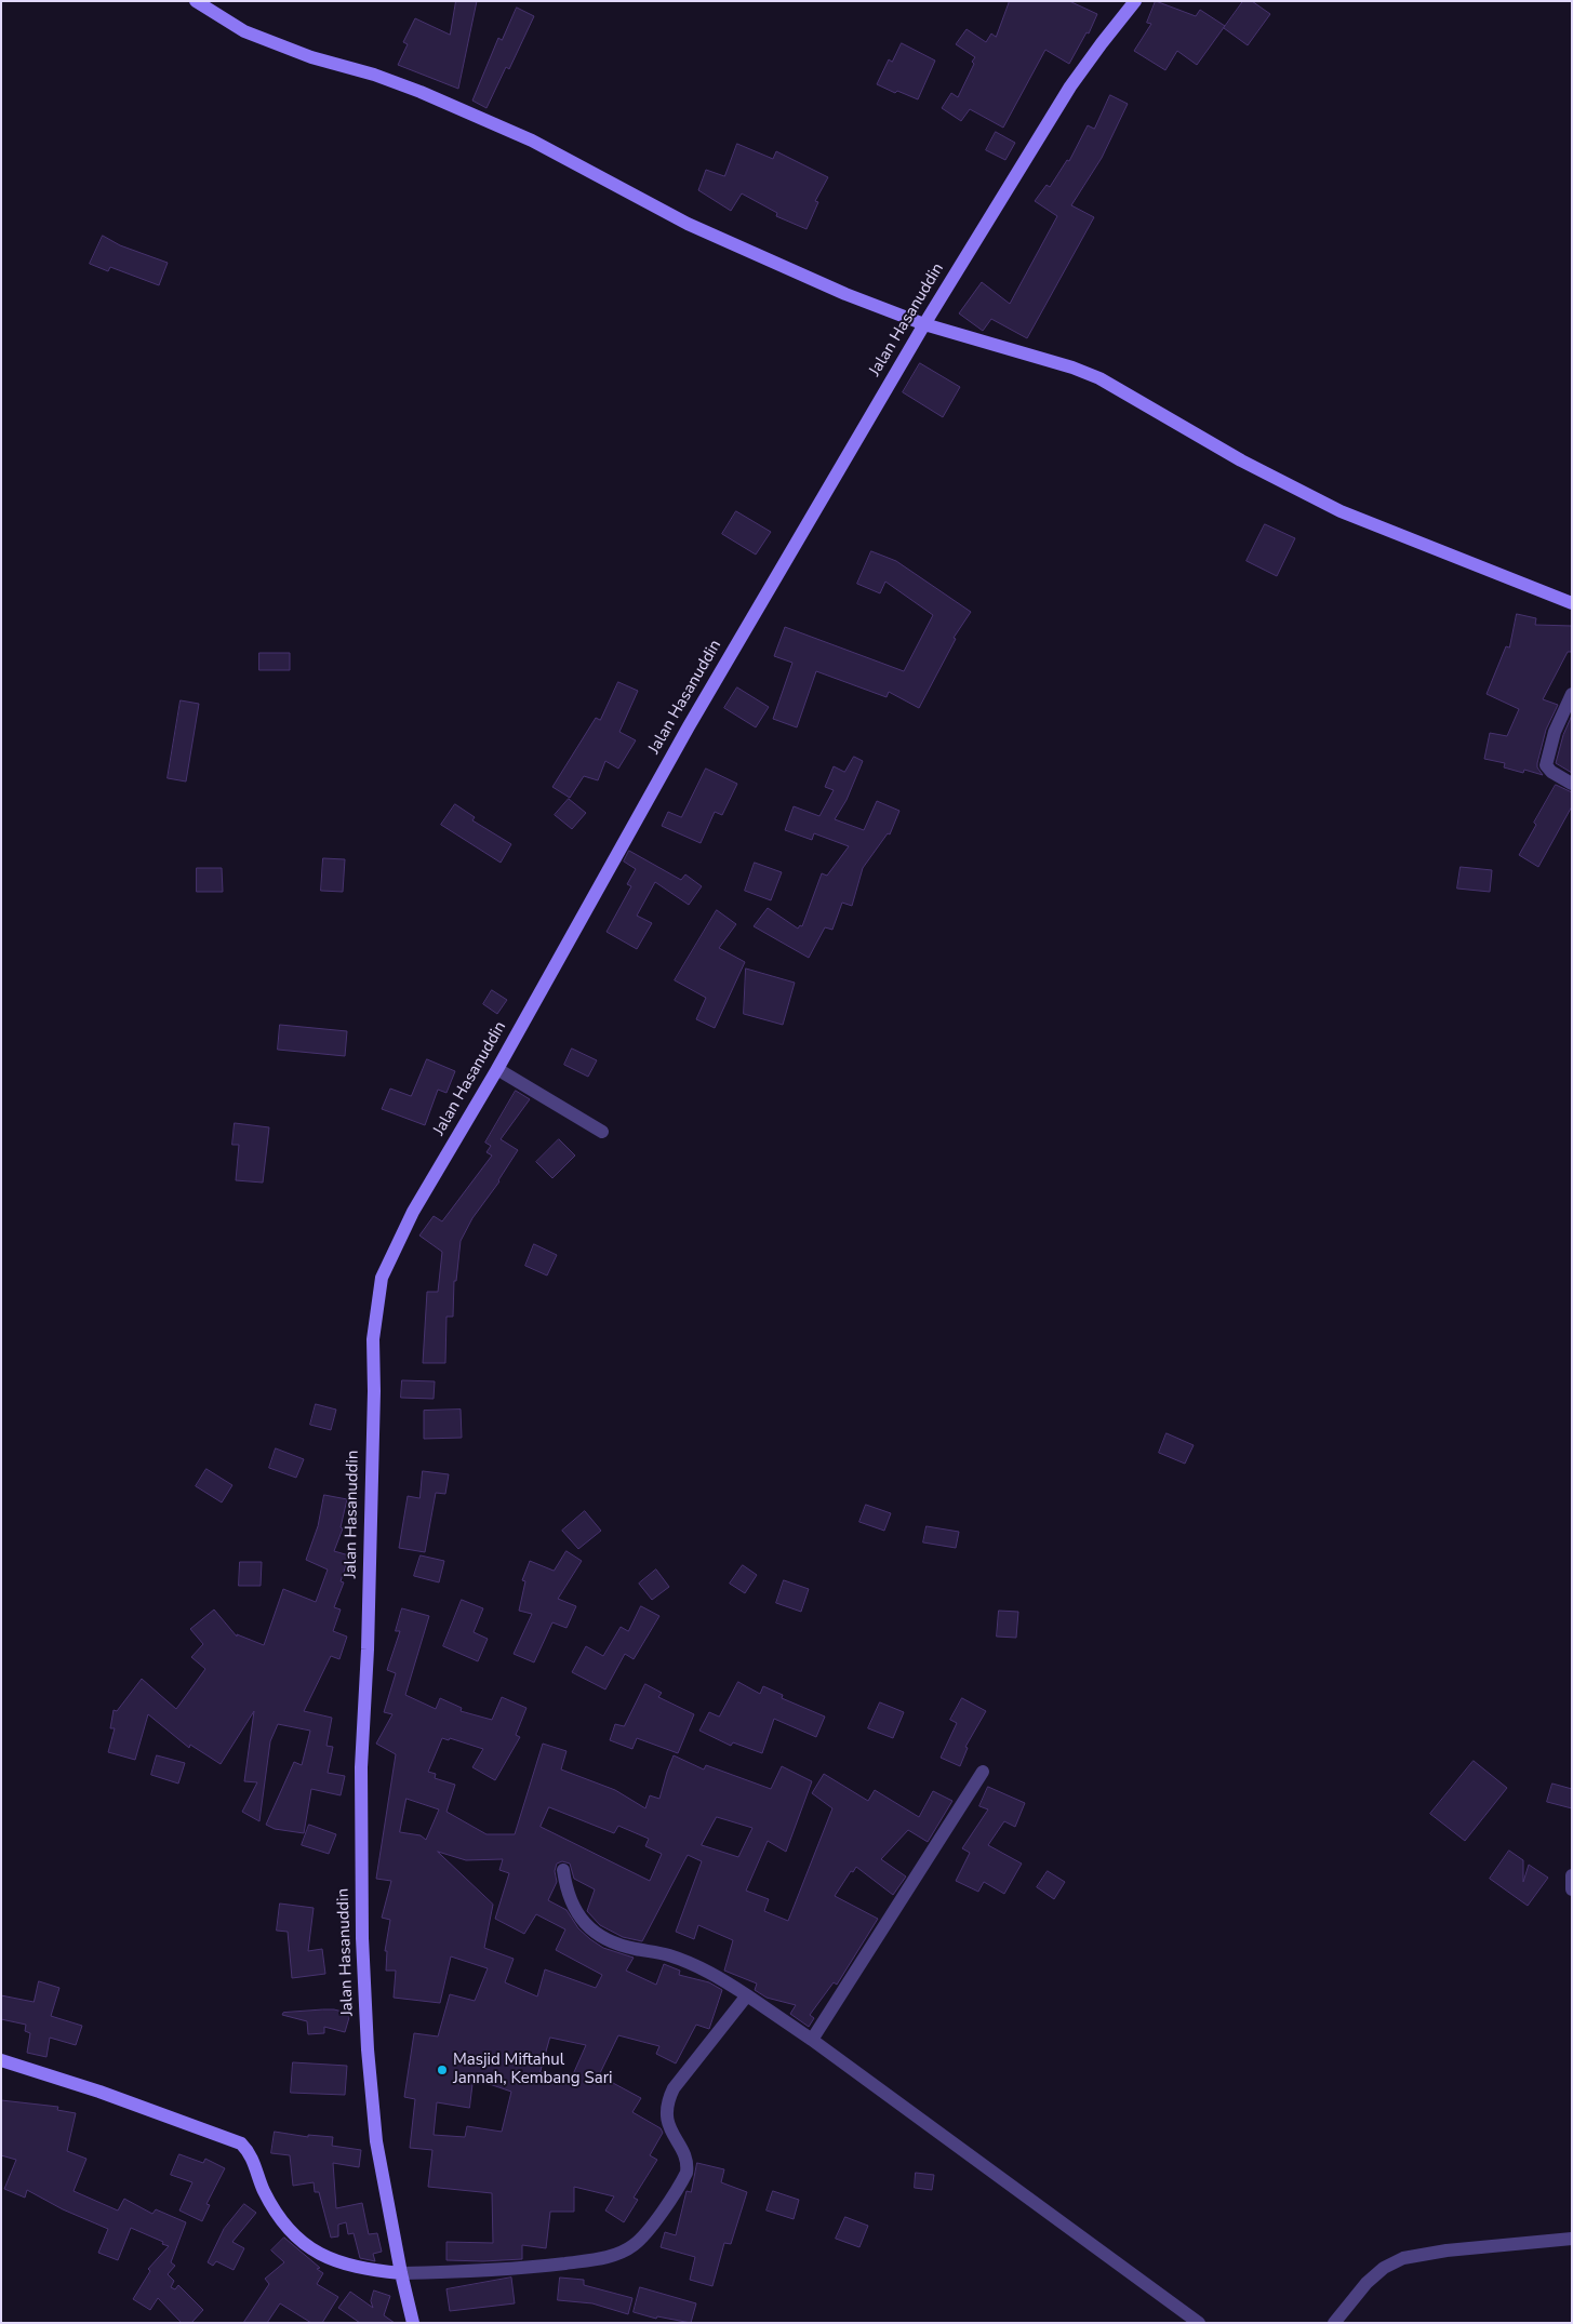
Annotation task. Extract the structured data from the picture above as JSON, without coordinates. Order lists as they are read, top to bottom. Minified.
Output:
{"streets":{"street":["Jalan Hasanuddin"]},"places":["Masjid Miftahul Jannah, Kembang Sari"]}
